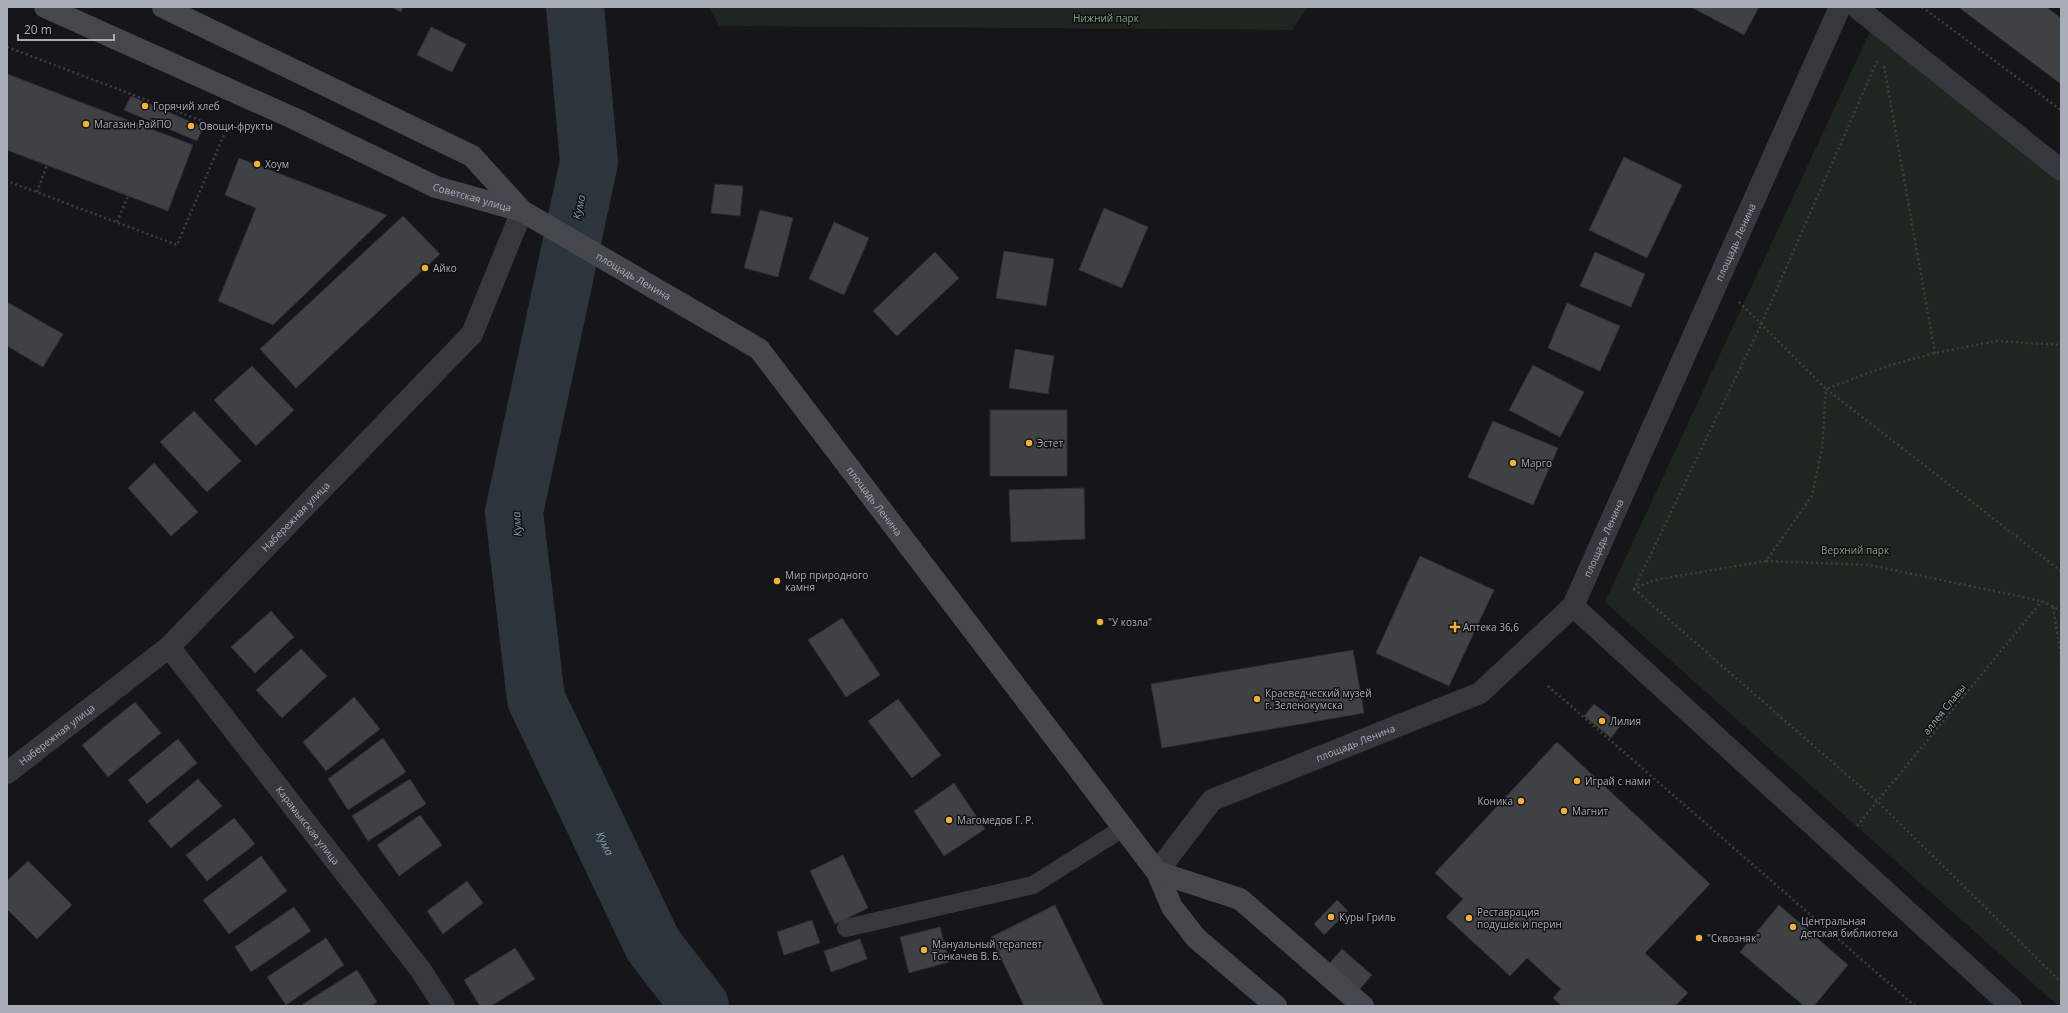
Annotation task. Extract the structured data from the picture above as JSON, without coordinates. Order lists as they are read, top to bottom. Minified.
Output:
{"streets":{"street":["Советская улица","площадь Ленина","Набережная улица","Карамыкская улица"],"path":["аллея Славы"]},"crossings":[["Советская улица","площадь Ленина"],["Советская улица","Набережная улица"],["площадь Ленина","Набережная улица"],["Набережная улица","Карамыкская улица"]],"water":["Кума"],"parks":["Нижний парк","Верхний парк"],"places":{"other":["Горячий хлеб","Магазин РайПО","Овощи-фрукты","Хоум","Айко","Эстет","Марго","Мир природного камня","\"У козла\"","Краеведческий музей г. Зеленокумска","Лилия","Играй с нами","Коника","Магнит","Магомедов Г. Р.","Куры Гриль","Реставрация подушек и перин","Центральная детская библиотека","\"Сквозняк\"","Мануальный терапевт Тонкачев В. Б."],"health":["Аптека 36,6"]},"scale_bar":"20 m"}
